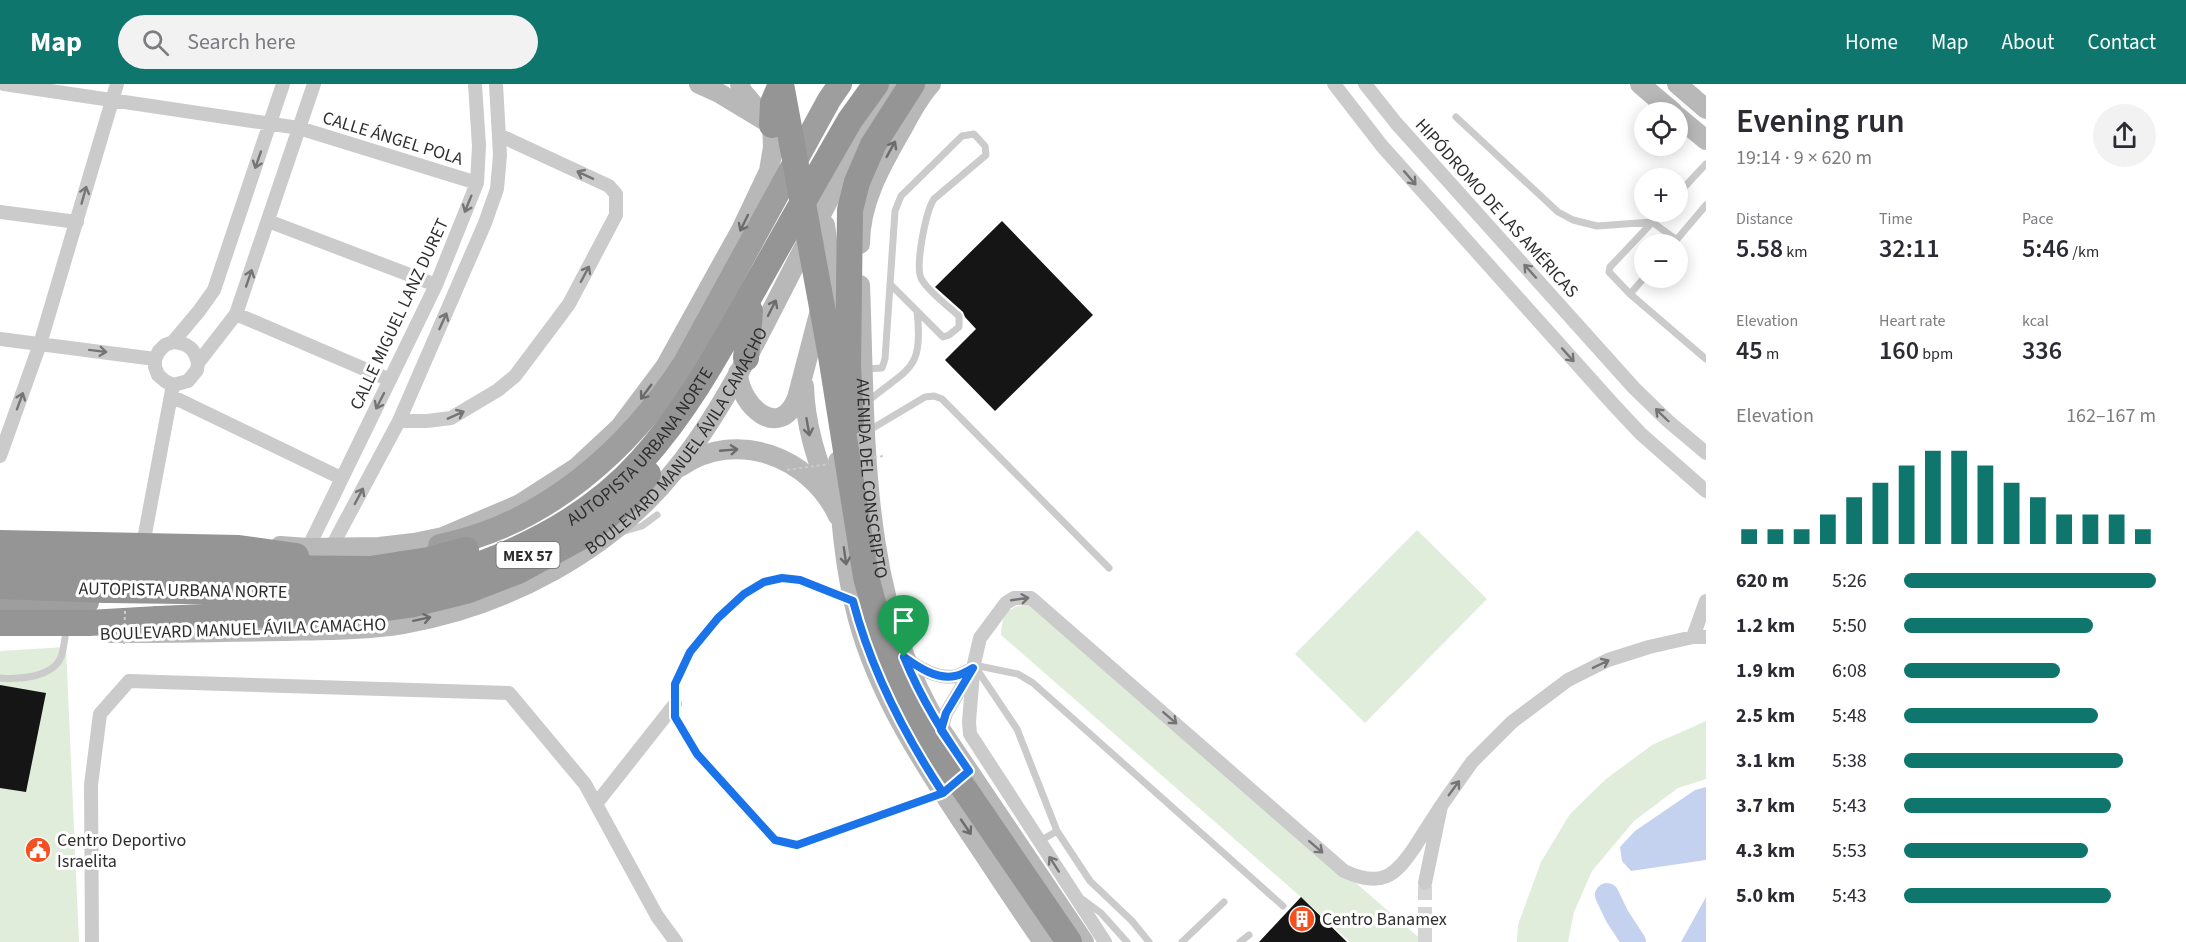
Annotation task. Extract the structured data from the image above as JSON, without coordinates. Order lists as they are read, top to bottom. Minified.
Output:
{"streets":{"highway":["BOULEVARD MANUEL ÁVILA CAMACHO","AUTOPISTA URBANA NORTE","MEX 57"],"main road":["AVENIDA DEL CONSCRIPTO"],"street":["CALLE ÁNGEL POLA","HIPÓDROMO DE LAS AMÉRICAS","CALLE MIGUEL LANZ DURET"]},"crossings":[["CALLE ÁNGEL POLA","CALLE MIGUEL LANZ DURET"],["BOULEVARD MANUEL ÁVILA CAMACHO","AVENIDA DEL CONSCRIPTO"]],"places":{"public building":["Centro Deportivo Israelita"],"building":["Centro Banamex"]},"page":{"header":"Map","search":"Search here","nav":["Home","Map","About","Contact"],"heading":["Evening run","19:14 · 9 × 620 m"],"map_buttons":["+","−"],"stats":[["Distance","5.58 km"],["Time","32:11"],["Pace","5:46 /km"],["Elevation","45 m"],["Heart rate","160 bpm"],["kcal","336"]],"chart":["Elevation","162–167 m"],"list":[{"name":"620 m","note":"5:26"},{"name":"1.2 km","note":"5:50"},{"name":"1.9 km","note":"6:08"},{"name":"2.5 km","note":"5:48"},{"name":"3.1 km","note":"5:38"},{"name":"3.7 km","note":"5:43"},{"name":"4.3 km","note":"5:53"},{"name":"5.0 km","note":"5:43"}]}}
